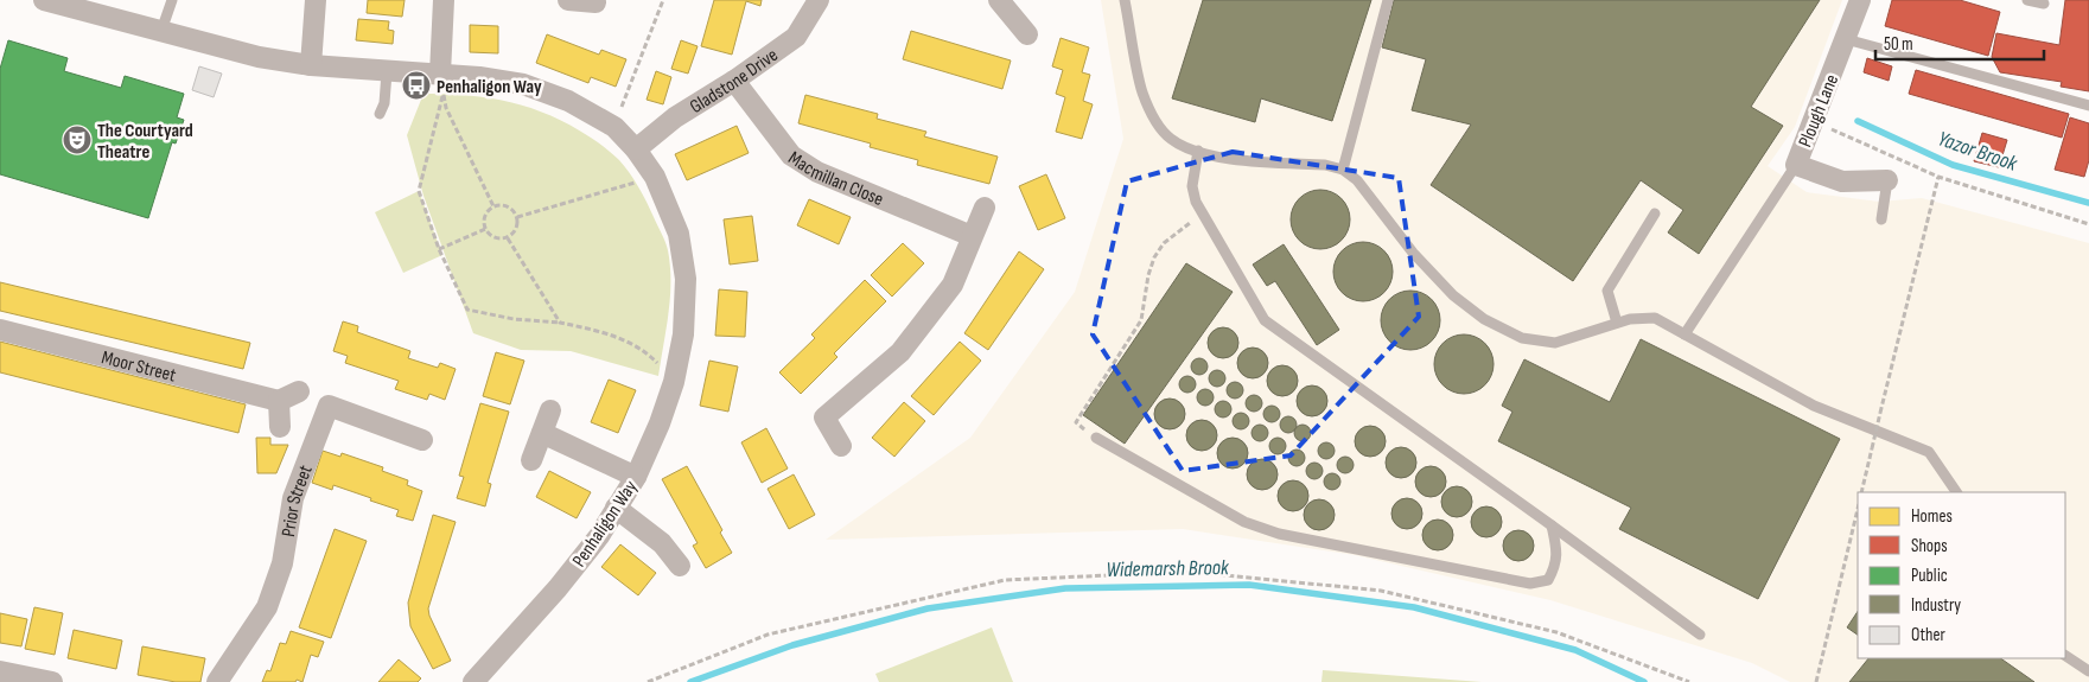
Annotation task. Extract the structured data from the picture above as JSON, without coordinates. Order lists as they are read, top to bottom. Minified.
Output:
{"streets":{"street":["Gladstone Drive","Plough Lane","Macmillan Close","Moor Street","Prior Street","Penhaligon Way"]},"crossings":[["Gladstone Drive","Macmillan Close"],["Gladstone Drive","Penhaligon Way"]],"water":["Yazor Brook","Widemarsh Brook"],"places":{"bus stop":["Penhaligon Way"],"theatre":["The Courtyard Theatre"]},"legend":["Homes","Shops","Public","Industry","Other"],"scale_bar":"50 m"}
